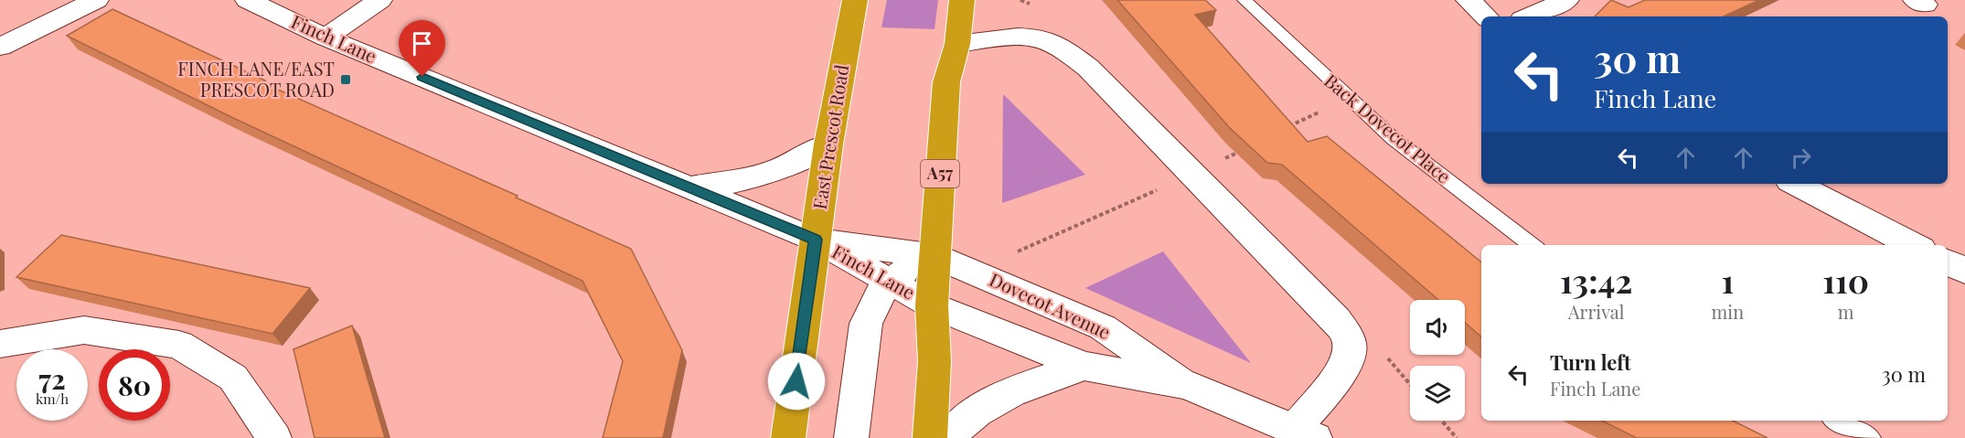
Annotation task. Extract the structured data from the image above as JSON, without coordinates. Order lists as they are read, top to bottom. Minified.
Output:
{"streets":{"highway":["East Prescot Road","A57"],"street":["Finch Lane","Dovecot Avenue"],"lane":["Back Dovecot Place"]},"crossings":[["Finch Lane","East Prescot Road"],["Finch Lane","A57"],["Finch Lane","Dovecot Avenue"],["A57","Dovecot Avenue"]],"places":{"transit":["FINCH LANE/EAST PRESCOT ROAD"]},"page":{"turn":["30 m","Finch Lane"],"eta":["13:42","Arrival","1","min","110","m"],"list":[{"name":"Turn left","note":"Finch Lane","value":"30 m"}],"speed":"72 km/h","limit":"80"}}
